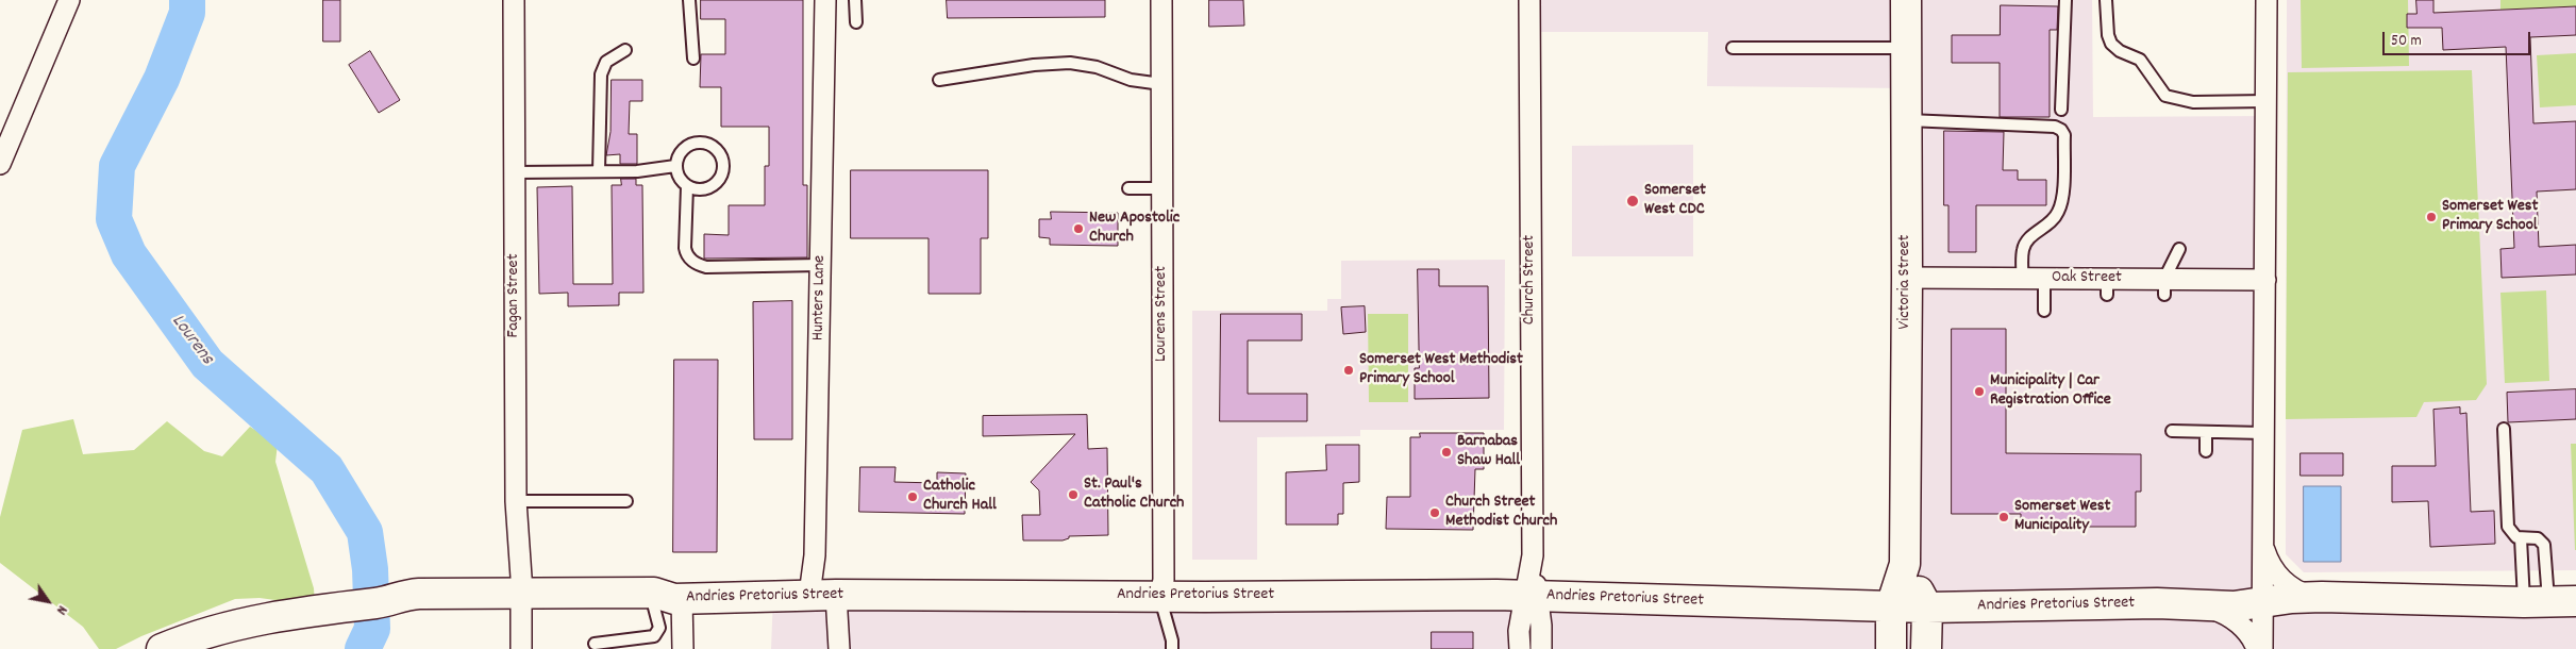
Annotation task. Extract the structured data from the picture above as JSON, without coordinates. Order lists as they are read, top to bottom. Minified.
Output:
{"streets":{"street":["Oak Street","Church Street","Victoria Street","Fagan Street","Hunters Lane","Lourens Street","Andries Pretorius Street"]},"crossings":[["Oak Street","Victoria Street"],["Church Street","Andries Pretorius Street"],["Victoria Street","Andries Pretorius Street"],["Fagan Street","Andries Pretorius Street"],["Hunters Lane","Andries Pretorius Street"],["Lourens Street","Andries Pretorius Street"]],"water":["Lourens"],"places":["Somerset West CDC","Somerset West Primary School","New Apostolic Church","Somerset West Methodist Primary School","Municipality | Car Registration Office","Barnabas Shaw Hall","St. Paul's Catholic Church","Catholic Church Hall","Church Street Methodist Church","Somerset West Municipality"],"scale_bar":"50 m","north":"bottom right"}
